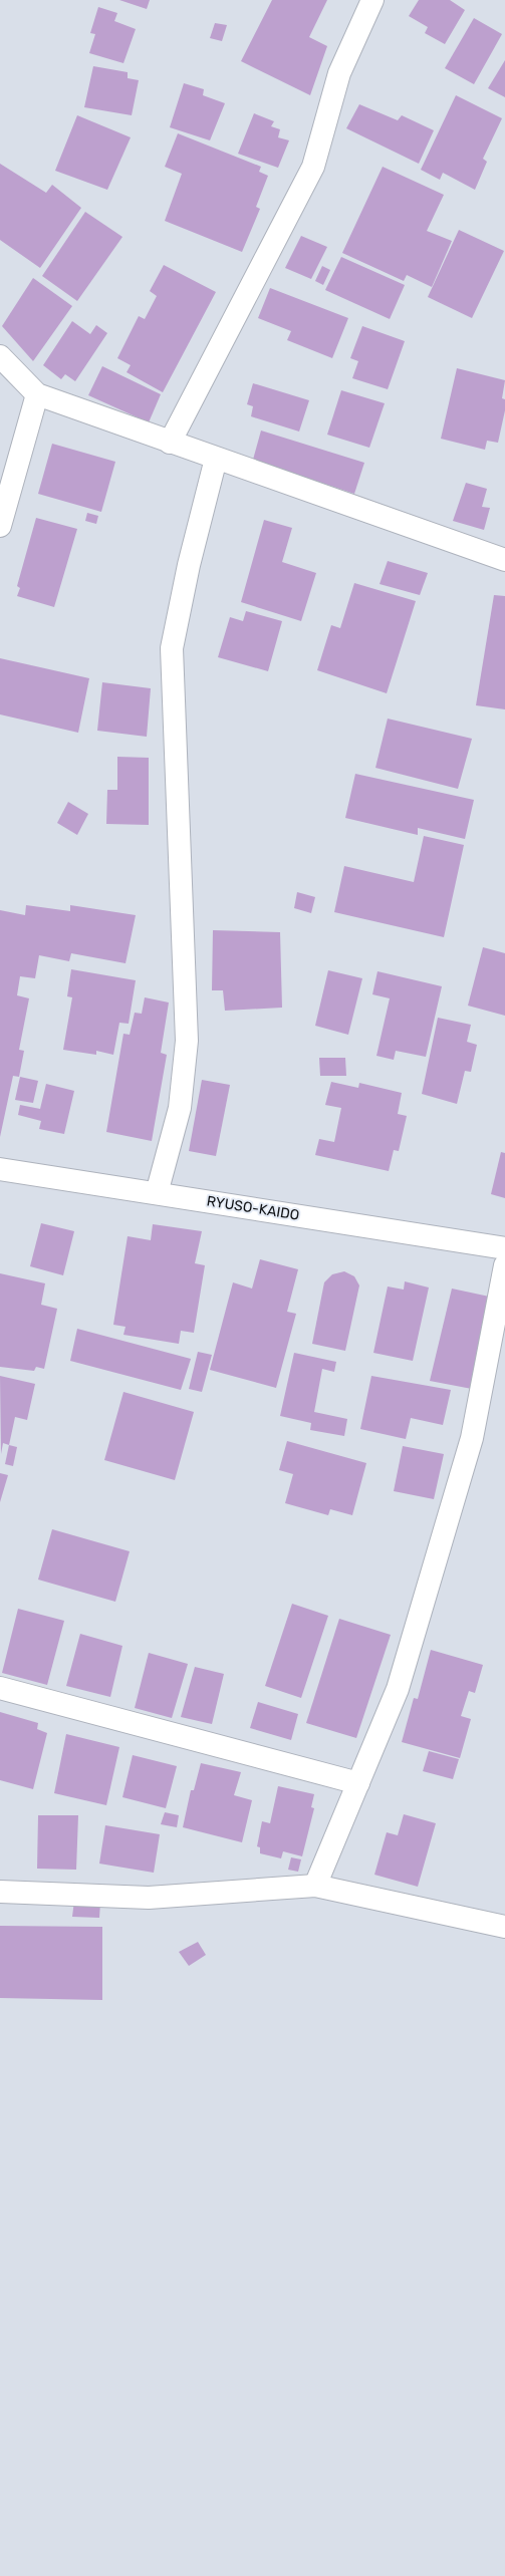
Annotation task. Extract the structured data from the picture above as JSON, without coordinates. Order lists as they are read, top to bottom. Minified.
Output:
{"streets":{"street":["RYUSO-KAIDO"]}}
